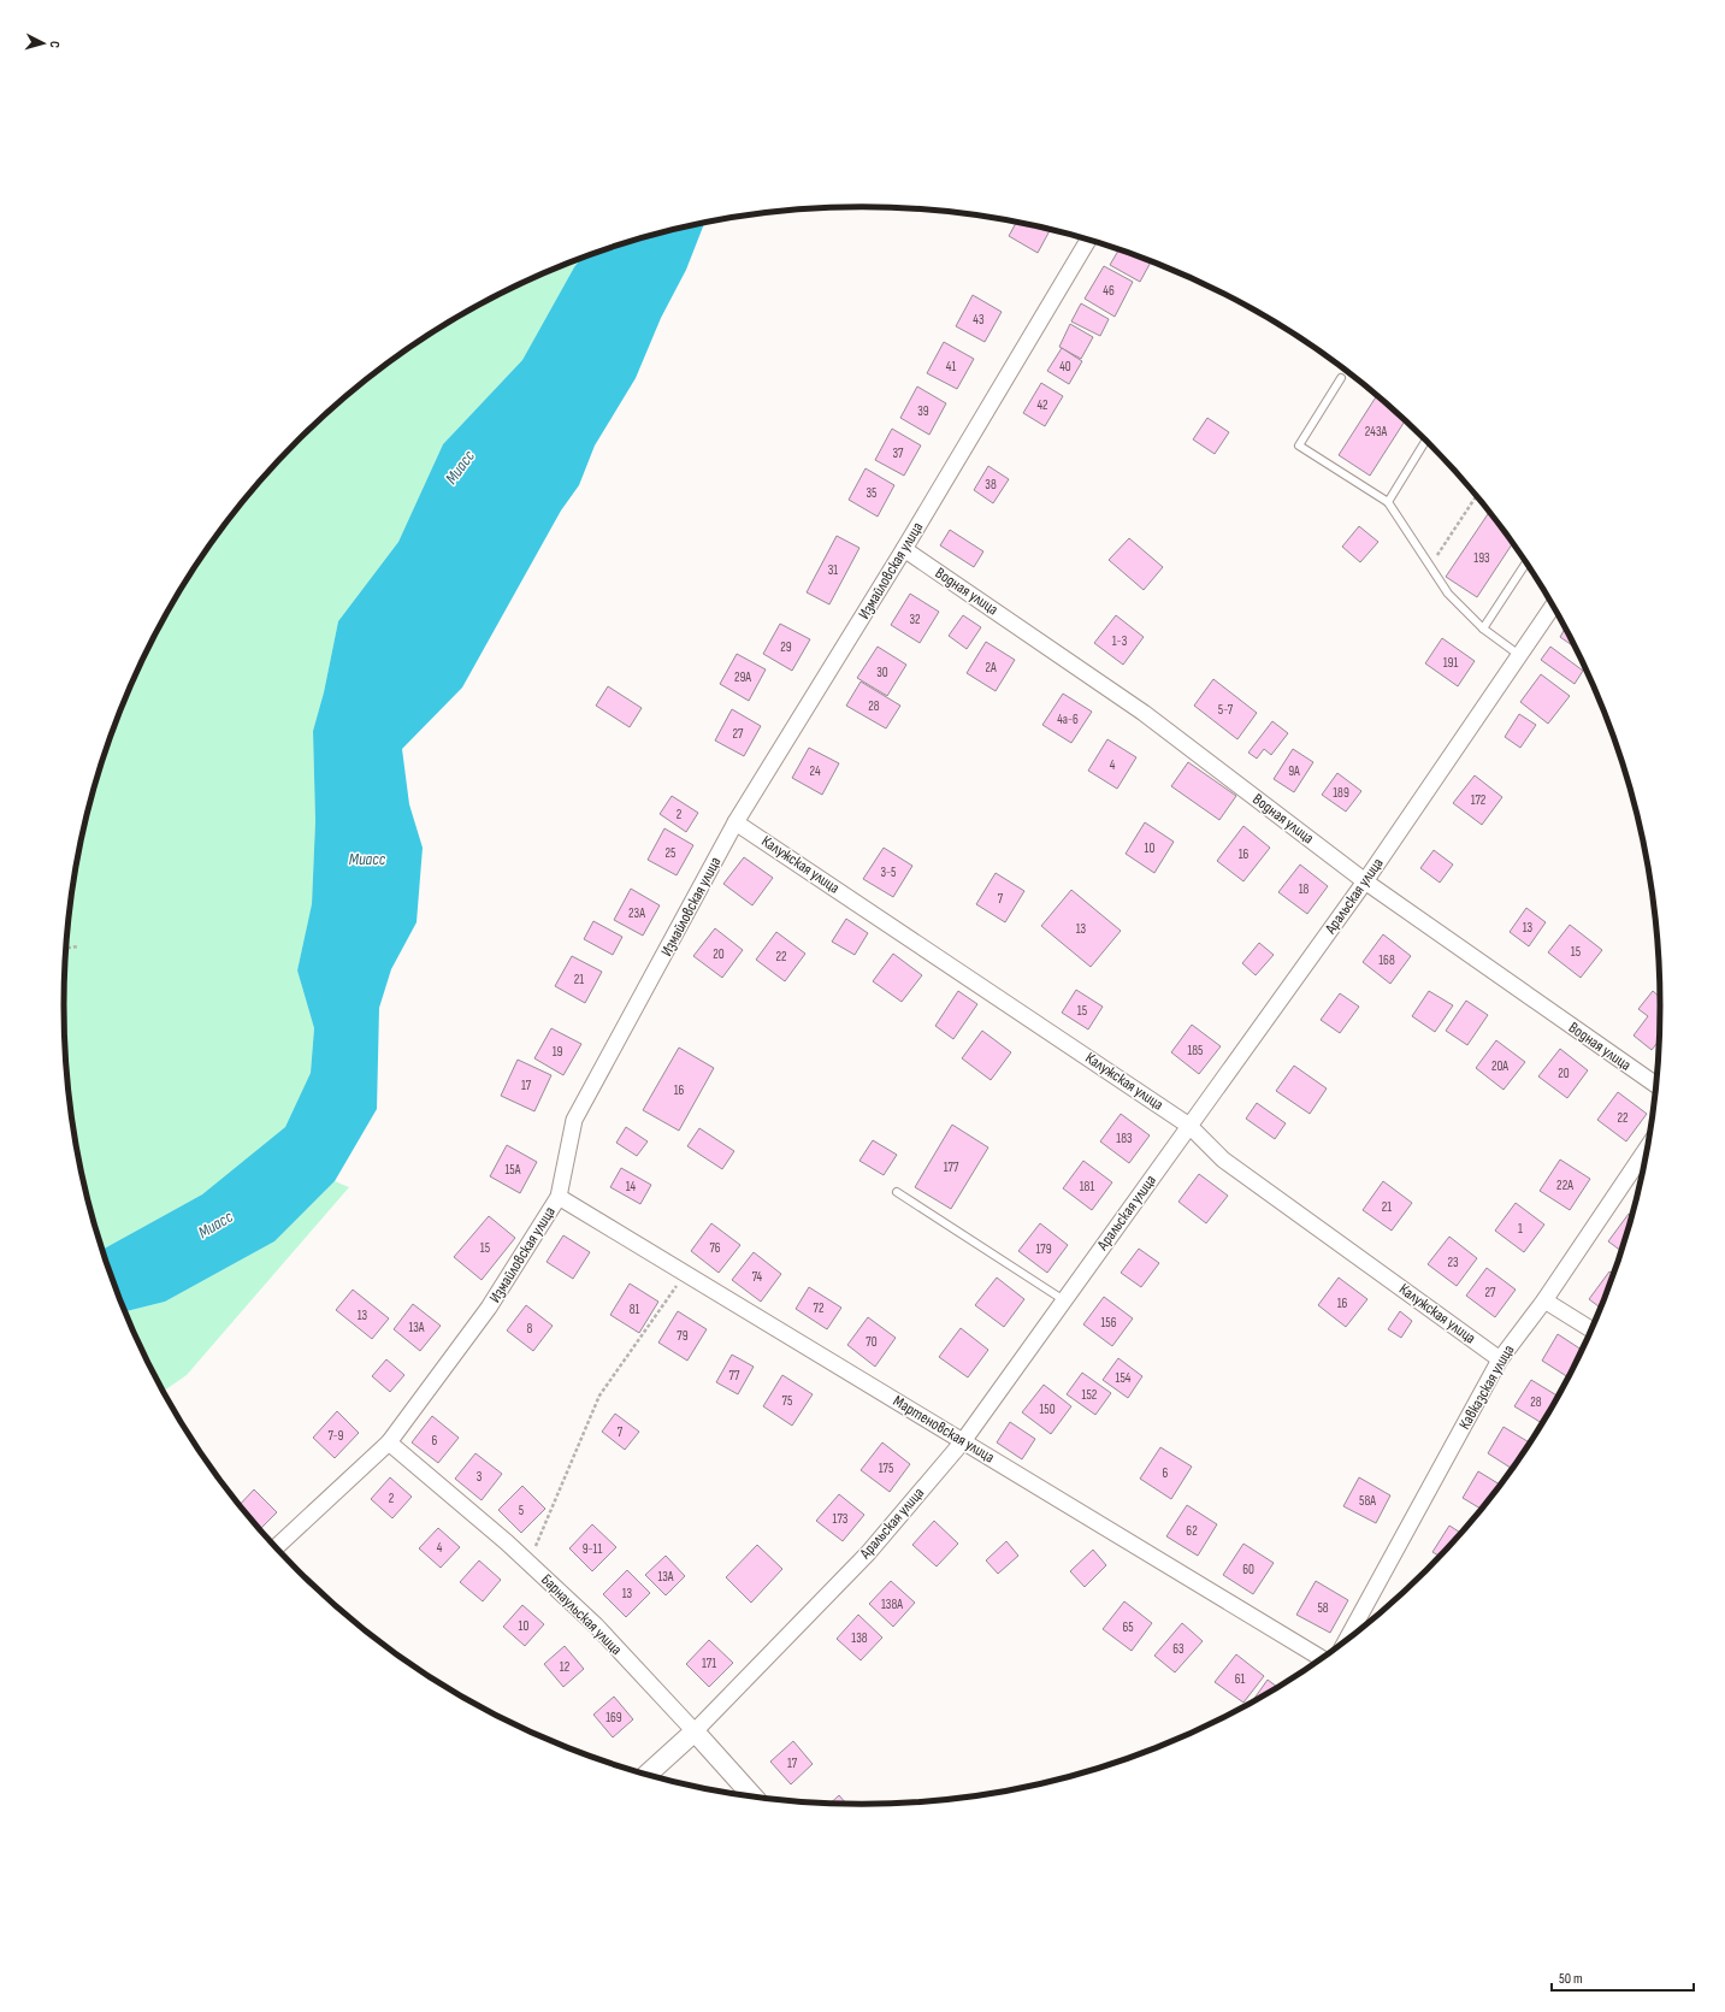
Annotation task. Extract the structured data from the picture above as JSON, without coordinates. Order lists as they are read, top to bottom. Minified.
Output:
{"streets":{"street":["Измайловская улица","Водная улица","Калужская улица","Аральская улица","Кавказская улица","Мартеновская улица","Барнаульская улица"]},"crossings":[["Измайловская улица","Водная улица"],["Измайловская улица","Калужская улица"],["Измайловская улица","Мартеновская улица"],["Измайловская улица","Барнаульская улица"],["Водная улица","Аральская улица"],["Калужская улица","Аральская улица"],["Калужская улица","Кавказская улица"],["Аральская улица","Мартеновская улица"],["Аральская улица","Барнаульская улица"]],"water":["Миасс"],"house_numbers":["46","43","41","40","42","39","243А","37","38","35","193","31","32","1-3","29","191","2А","30","29А","28","5-7","4а-6","27","4","24","9А","189","172","2","10","25","16","3-5","18","7","23А","13","13","15","20","22","168","21","15","185","19","20А","20","17","16","22","183","177","15А","22А","14","181","21","1","15","76","179","23","74","27","16","72","81","13","156","13А","8","79","70","77","154","152","75","28","150","7","7-9","6","175","6","3","2","58А","5","173","62","4","9-11","60","13А","13","138А","58","10","65","138","63","171","12","61","169","17"],"scale_bar":"50 m","north":"right"}
